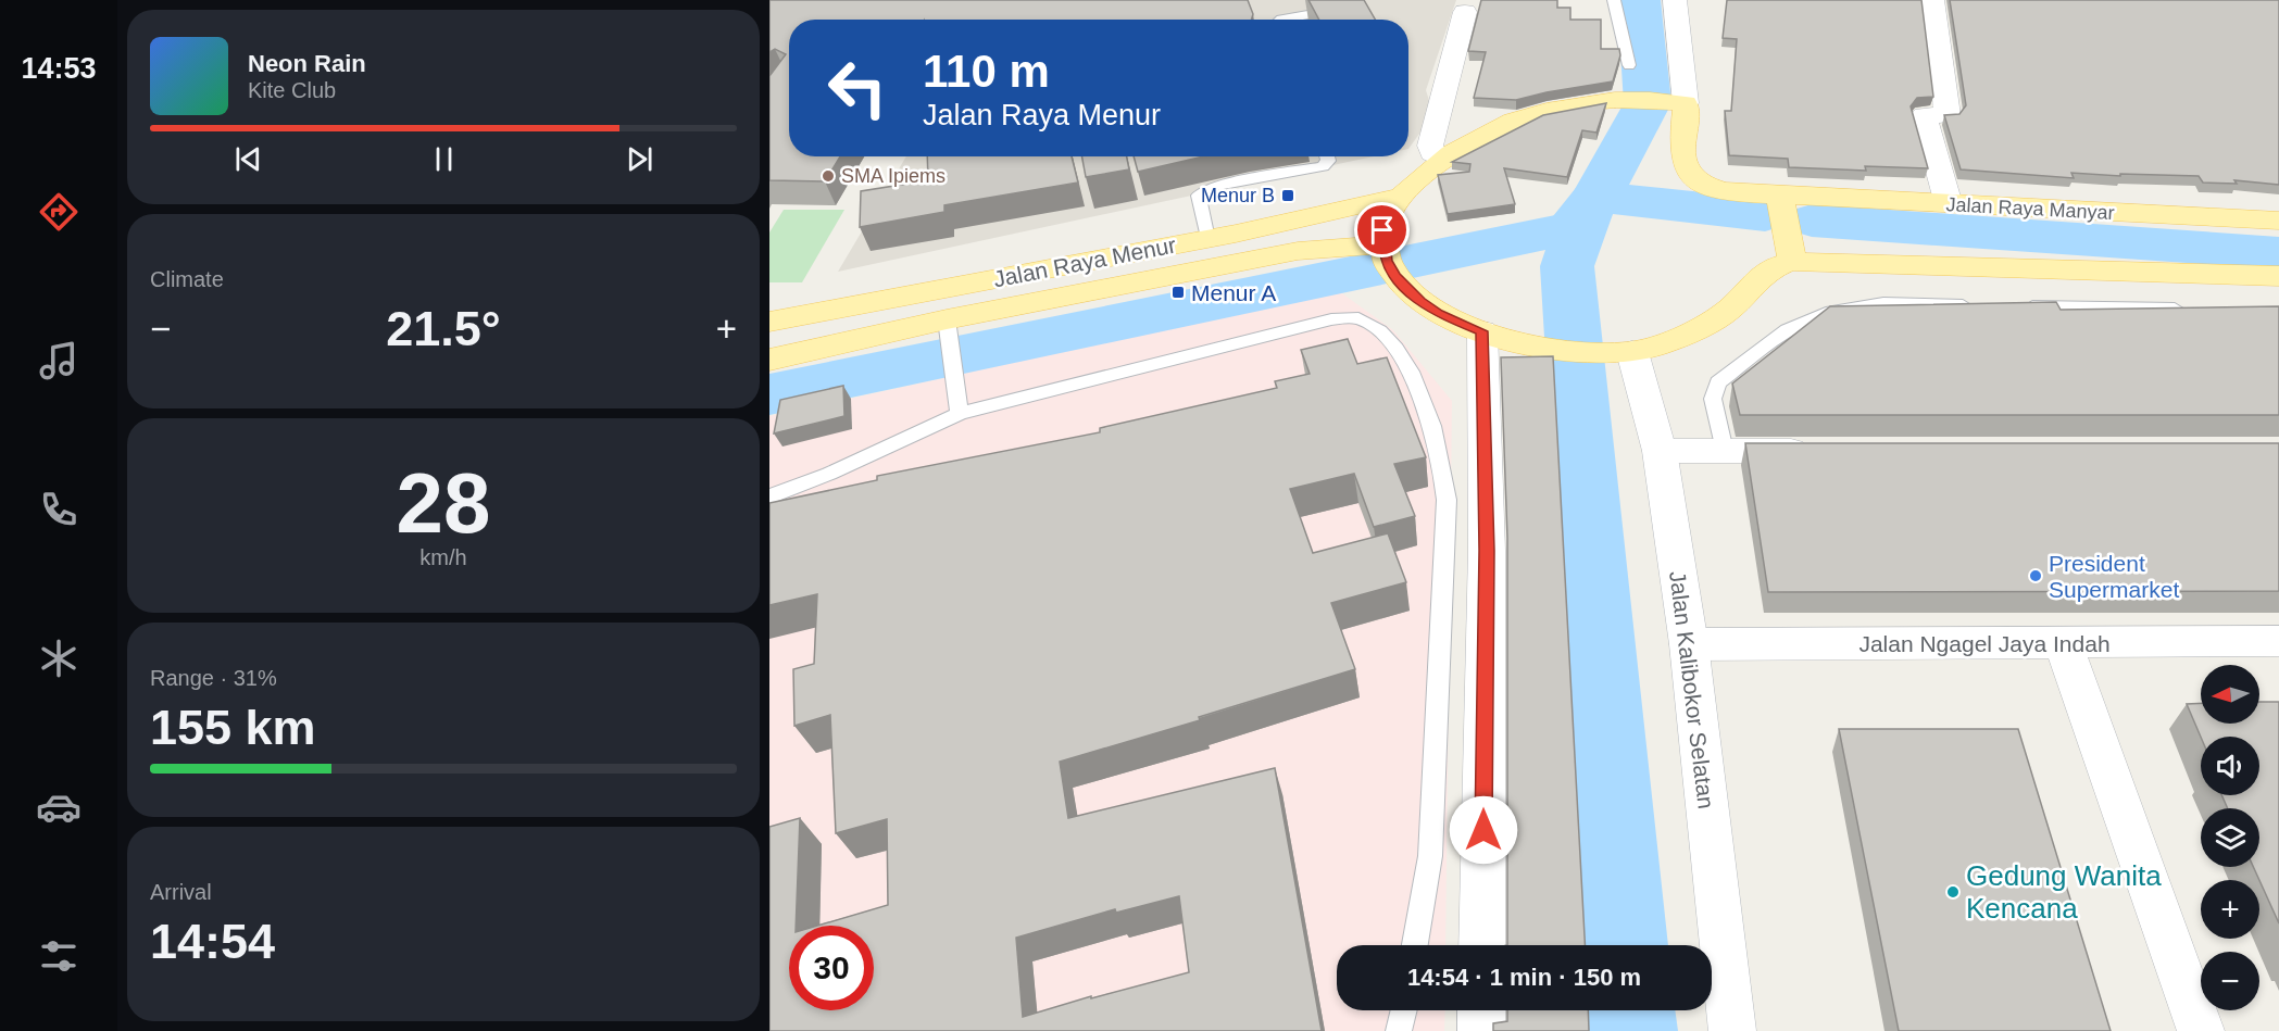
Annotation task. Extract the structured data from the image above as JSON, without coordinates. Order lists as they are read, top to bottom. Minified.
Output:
{"streets":{"main road":["Jalan Raya Manyar","Jalan Raya Menur"],"street":["Jalan Ngagel Jaya Indah","Jalan Kalibokor Selatan"]},"crossings":[["Jalan Ngagel Jaya Indah","Jalan Kalibokor Selatan"]],"places":{"other":["SMA Ipiems","President Supermarket","Gedung Wanita Kencana"],"transit":["Menur B","Menur A"]},"north":"left","page":{"tabs":"14:53","turn":["110 m","Jalan Raya Menur"],"song":["Neon Rain","Kite Club"],"tile":["Climate",["28","km/h"],["Range · 31%","155 km"],["Arrival","14:54"]],"heat":["−","21.5°","+"],"map_buttons":["+","−"],"limit":"30","trip":"14:54 · 1 min · 150 m"}}
